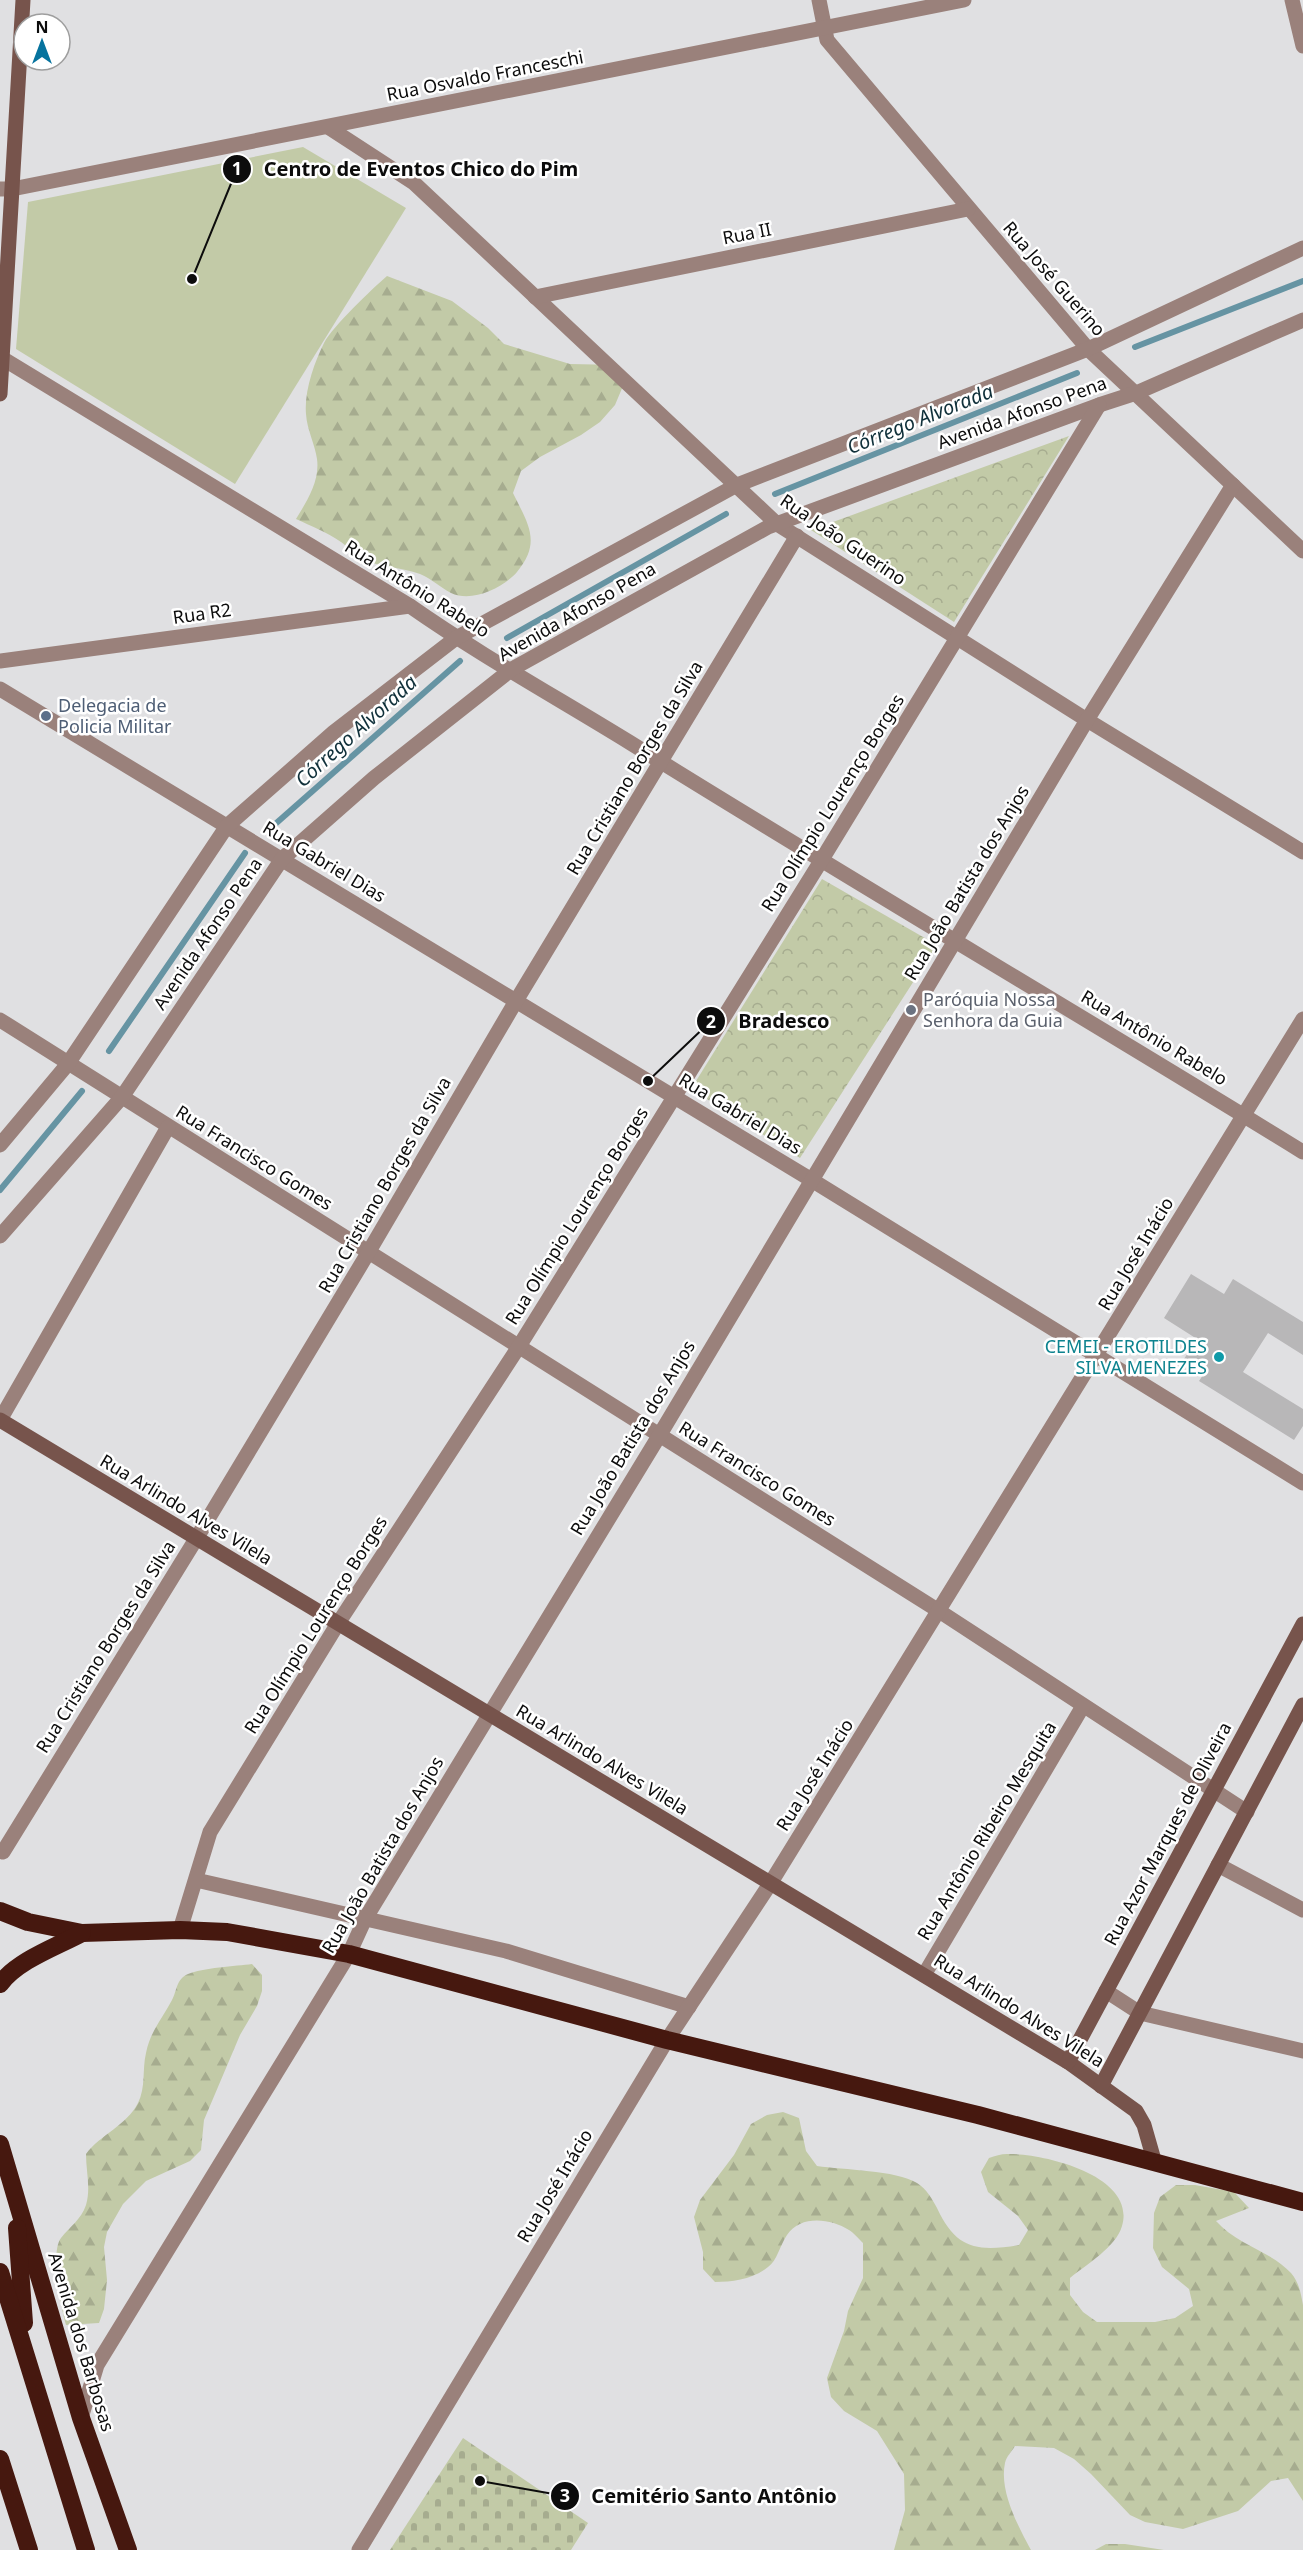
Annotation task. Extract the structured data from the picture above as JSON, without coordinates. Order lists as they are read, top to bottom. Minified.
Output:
{"streets":{"highway":["Avenida dos Barbosas"],"street":["Rua Osvaldo Franceschi","Rua II","Rua José Guerino","Avenida Afonso Pena","Rua João Guerino","Rua Antônio Rabelo","Rua R2","Rua Cristiano Borges da Silva","Rua Olímpio Lourenço Borges","Rua Gabriel Dias","Rua João Batista dos Anjos","Rua Francisco Gomes","Rua José Inácio","Rua Arlindo Alves Vilela","Rua Antônio Ribeiro Mesquita","Rua Azor Marques de Oliveira"]},"crossings":[["Rua Osvaldo Franceschi","Rua José Guerino"],["Rua Osvaldo Franceschi","Rua João Guerino"],["Rua II","Rua José Guerino"],["Rua II","Rua João Guerino"],["Rua José Guerino","Avenida Afonso Pena"],["Rua José Guerino","Rua João Batista dos Anjos"],["Avenida Afonso Pena","Rua João Guerino"],["Avenida Afonso Pena","Rua Antônio Rabelo"],["Avenida Afonso Pena","Rua Olímpio Lourenço Borges"],["Avenida Afonso Pena","Rua Gabriel Dias"],["Avenida Afonso Pena","Rua Francisco Gomes"],["Rua João Guerino","Rua Cristiano Borges da Silva"],["Rua João Guerino","Rua Olímpio Lourenço Borges"],["Rua João Guerino","Rua João Batista dos Anjos"],["Rua Antônio Rabelo","Rua R2"],["Rua Antônio Rabelo","Rua Cristiano Borges da Silva"],["Rua Antônio Rabelo","Rua Olímpio Lourenço Borges"],["Rua Antônio Rabelo","Rua João Batista dos Anjos"],["Rua Antônio Rabelo","Rua José Inácio"],["Rua Cristiano Borges da Silva","Rua Gabriel Dias"],["Rua Cristiano Borges da Silva","Rua Francisco Gomes"],["Rua Cristiano Borges da Silva","Rua Arlindo Alves Vilela"],["Rua Olímpio Lourenço Borges","Rua Gabriel Dias"],["Rua Olímpio Lourenço Borges","Rua Francisco Gomes"],["Rua Olímpio Lourenço Borges","Rua Arlindo Alves Vilela"],["Rua Gabriel Dias","Rua João Batista dos Anjos"],["Rua Gabriel Dias","Rua José Inácio"],["Rua João Batista dos Anjos","Rua Francisco Gomes"],["Rua João Batista dos Anjos","Rua Arlindo Alves Vilela"],["Rua João Batista dos Anjos","Avenida dos Barbosas"],["Rua Francisco Gomes","Rua José Inácio"],["Rua Francisco Gomes","Rua Antônio Ribeiro Mesquita"],["Rua Francisco Gomes","Rua Azor Marques de Oliveira"],["Rua José Inácio","Rua Arlindo Alves Vilela"],["Rua Arlindo Alves Vilela","Rua Antônio Ribeiro Mesquita"],["Rua Arlindo Alves Vilela","Rua Azor Marques de Oliveira"]],"water":["Córrego Alvorada"],"places":["Centro de Eventos Chico do Pim","Delegacia de Policia Militar","Paróquia Nossa Senhora da Guia","Bradesco","CEMEI - EROTILDES SILVA MENEZES","Cemitério Santo Antônio"],"north":"top"}
